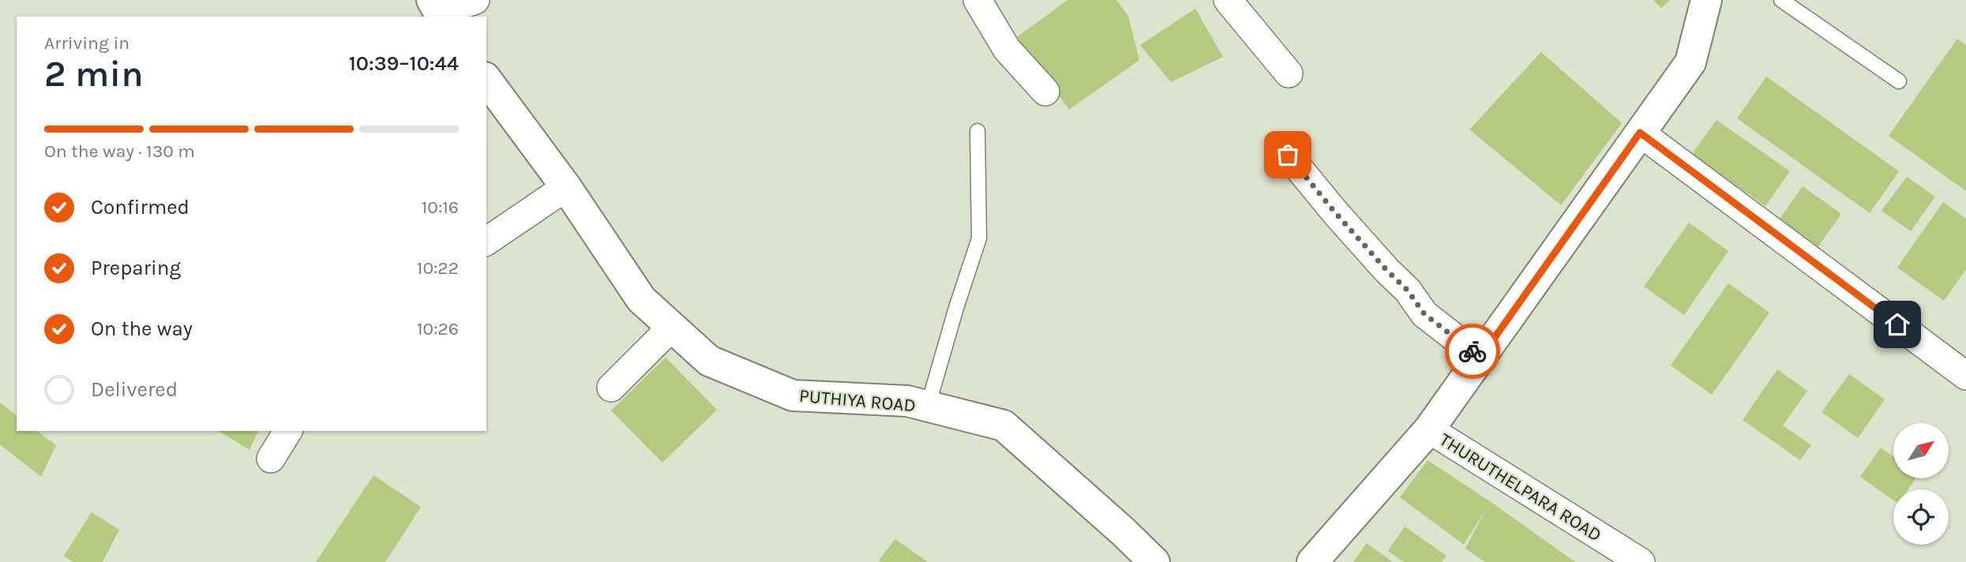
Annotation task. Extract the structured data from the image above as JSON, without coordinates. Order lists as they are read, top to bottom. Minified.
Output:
{"streets":{"street":["PUTHIYA ROAD","THURUTHELPARA ROAD"]},"north":"top right","page":{"heading":["2 min","Arriving in","10:39–10:44"],"bar":"On the way · 130 m","list":[["Confirmed","10:16"],["Preparing","10:22"],["On the way","10:26"],"Delivered"]}}
